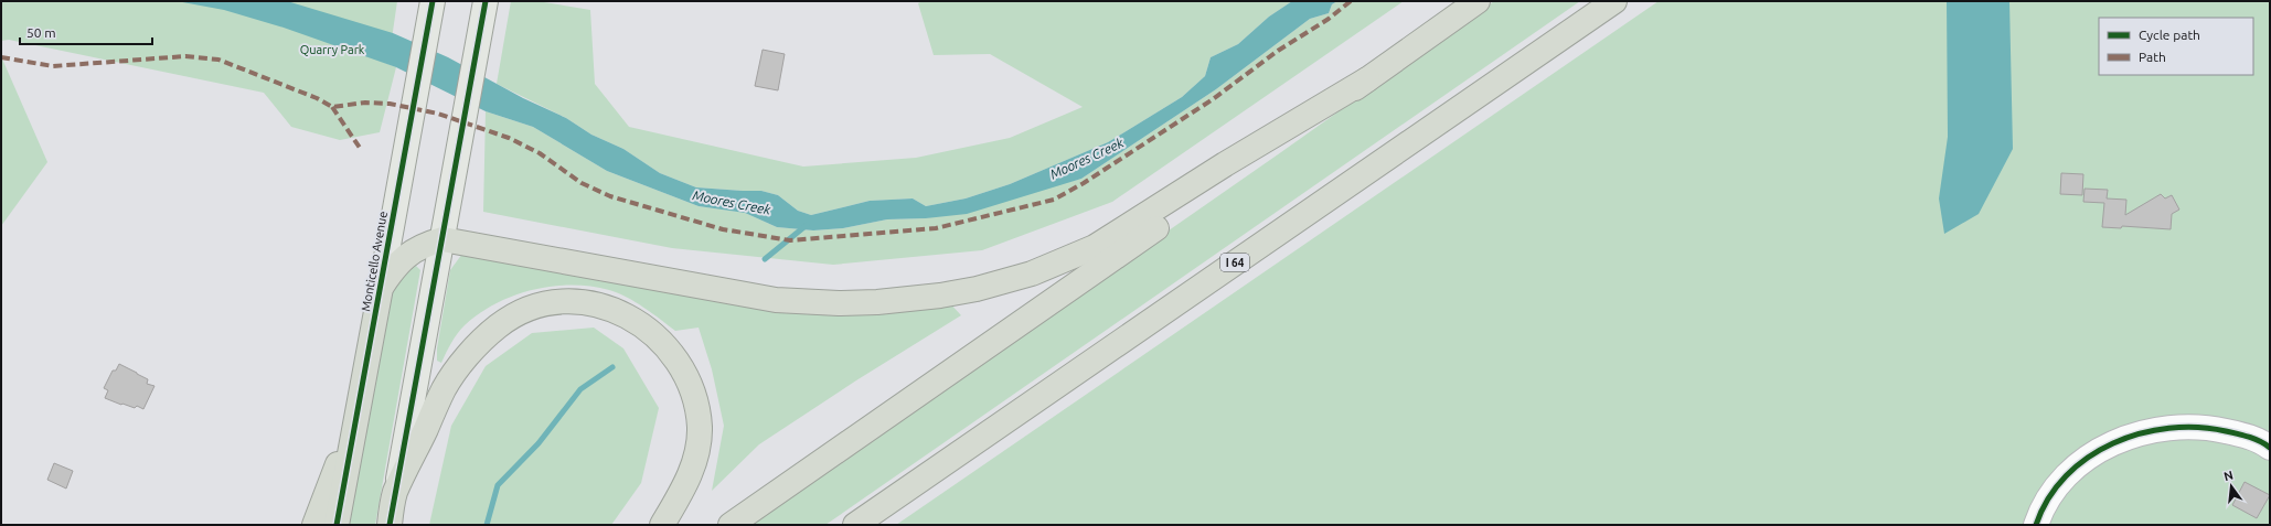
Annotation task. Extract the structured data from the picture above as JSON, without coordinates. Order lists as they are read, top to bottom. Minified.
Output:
{"streets":{"highway":["Monticello Avenue","I 64"]},"water":["Moores Creek"],"parks":["Quarry Park"],"legend":["Cycle path","Path"],"scale_bar":"50 m","north":"top"}
